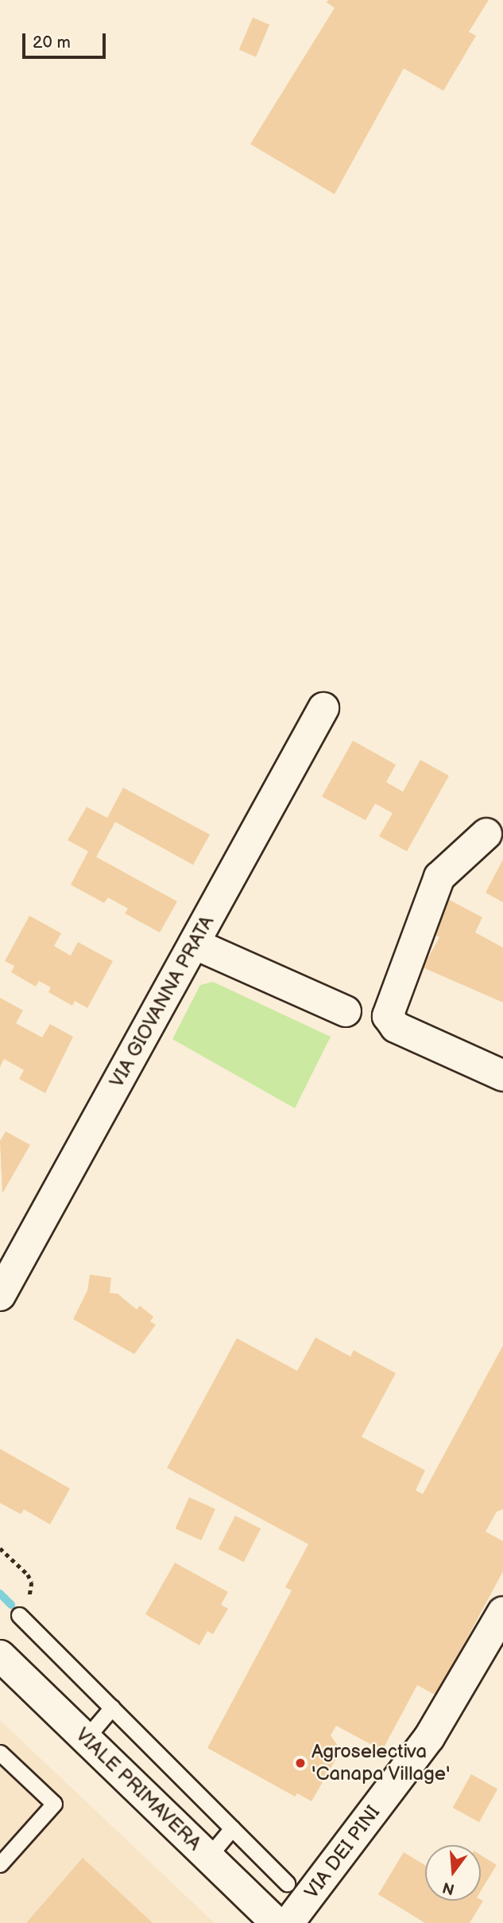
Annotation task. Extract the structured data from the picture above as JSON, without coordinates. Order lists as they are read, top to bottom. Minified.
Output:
{"streets":{"street":["VIA GIOVANNA PRATA","VIALE PRIMAVERA","VIA DEI PINI"]},"places":["Agroselectiva 'Canapa Village'"],"scale_bar":"20 m","north":"bottom"}
